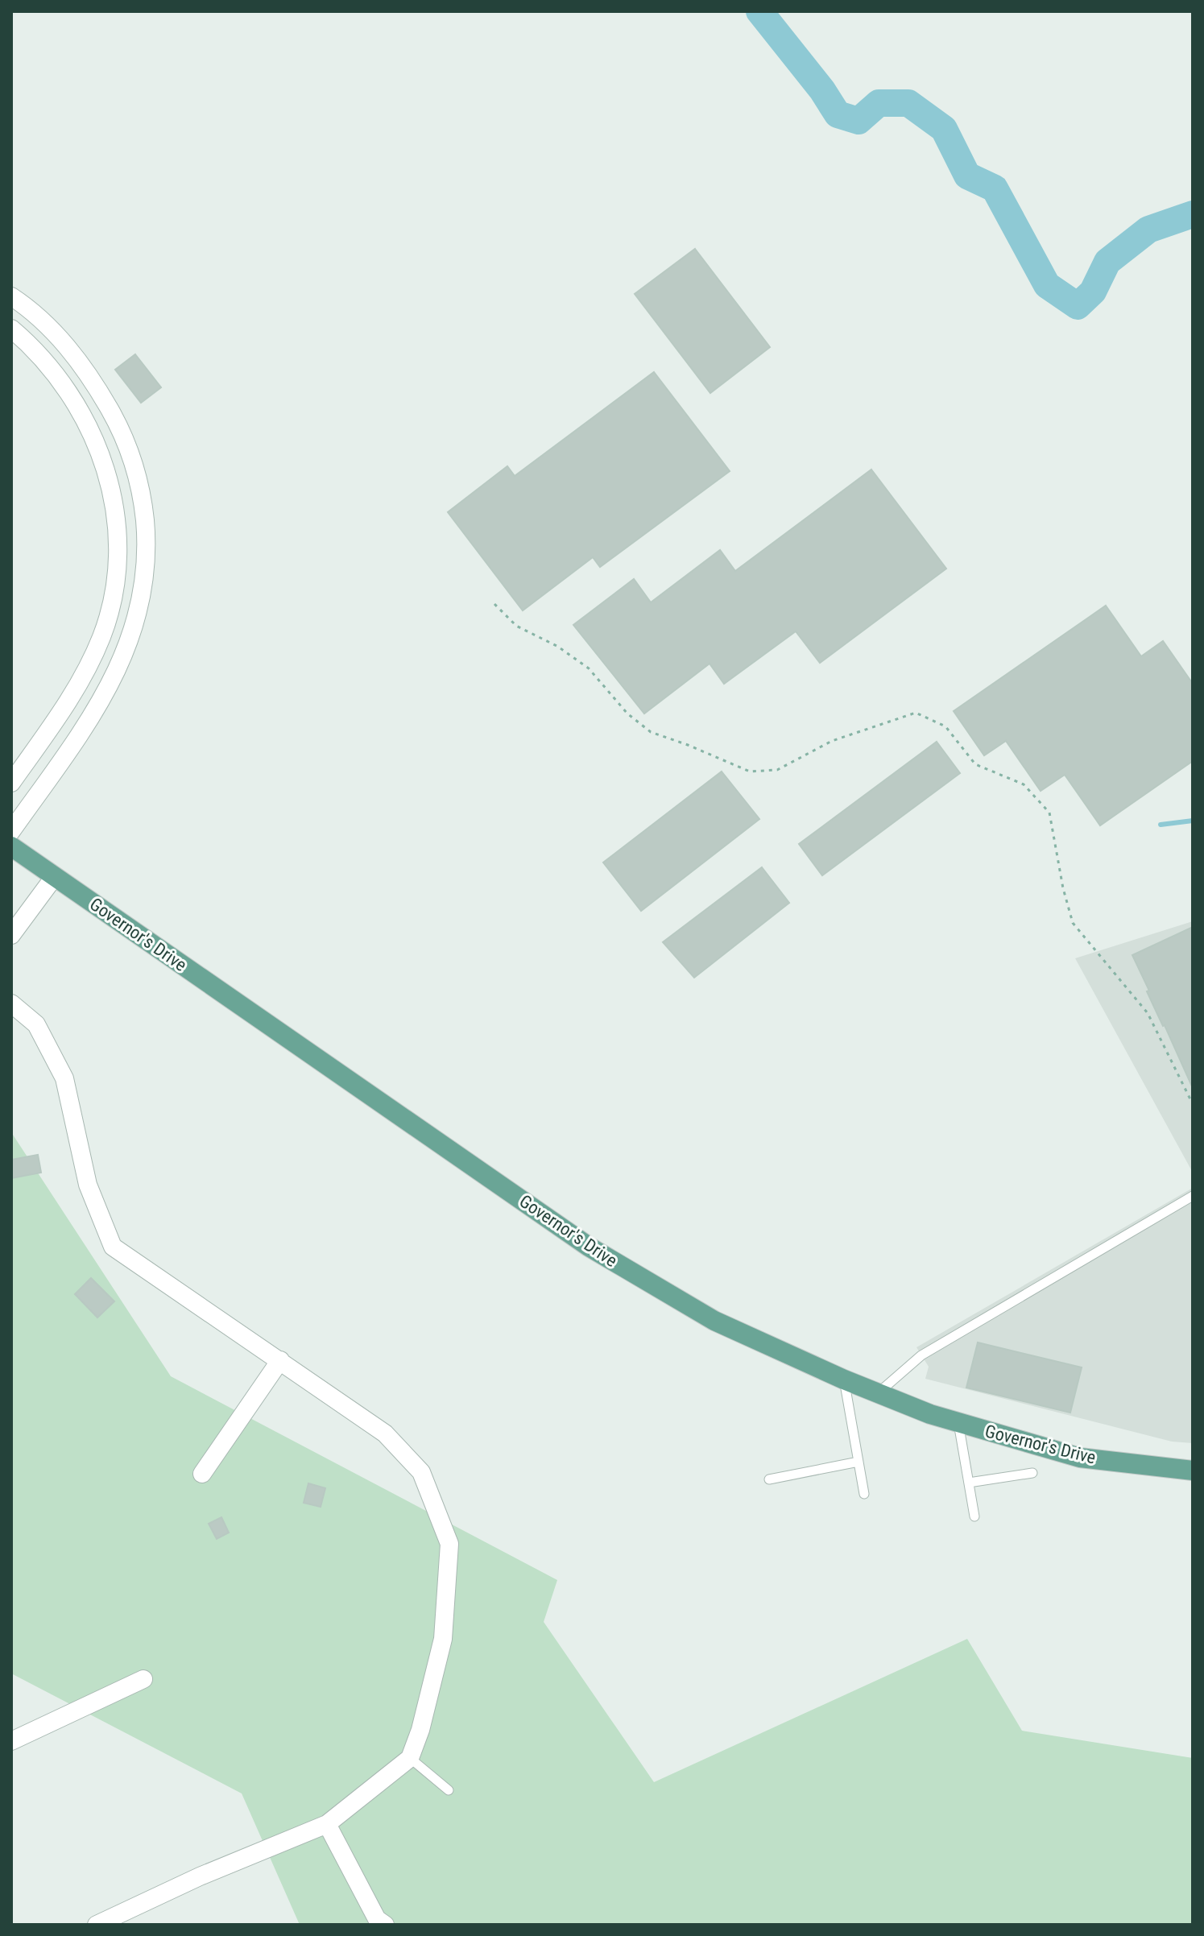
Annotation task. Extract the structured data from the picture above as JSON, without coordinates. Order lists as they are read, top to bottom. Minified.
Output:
{"streets":{"main road":["Governor's Drive"]}}
